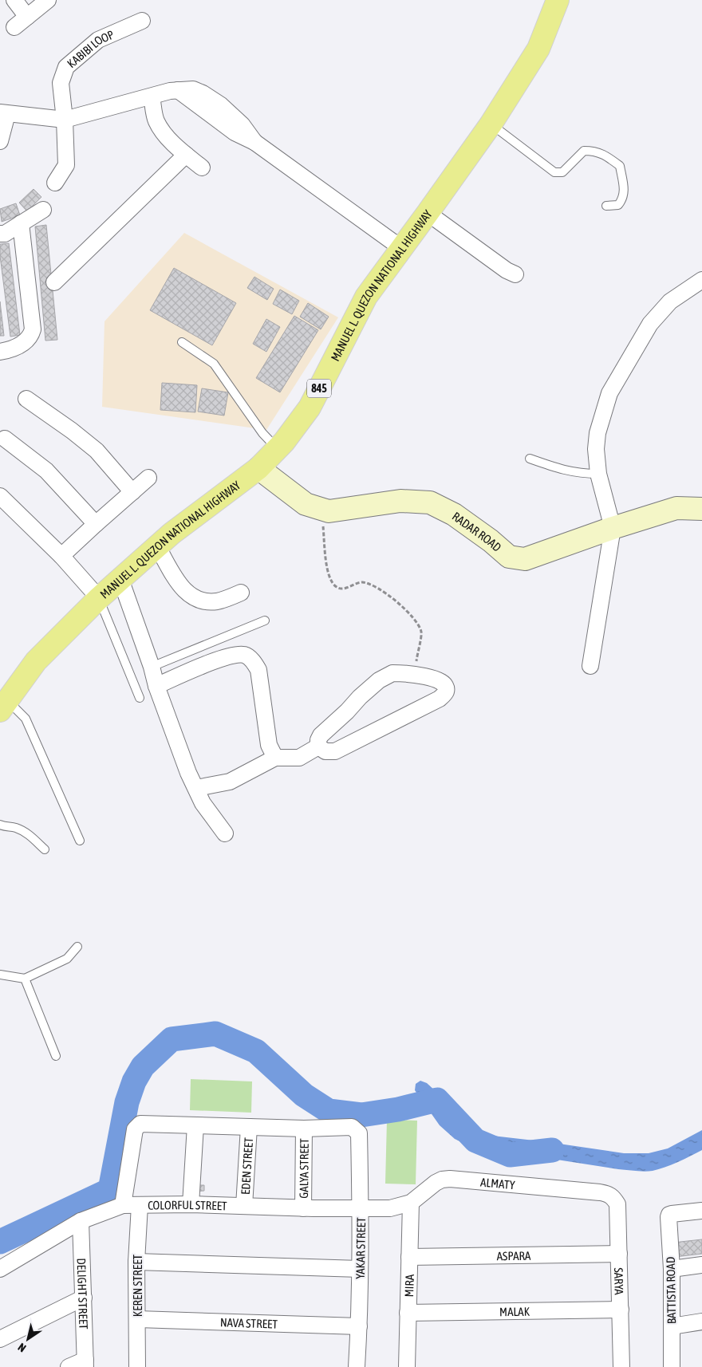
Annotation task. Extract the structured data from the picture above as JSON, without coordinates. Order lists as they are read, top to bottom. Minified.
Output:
{"streets":{"main road":["MANUEL L. QUEZON NATIONAL HIGHWAY","845"],"street":["KABIBI LOOP","RADAR ROAD","EDEN STREET","GALYA STREET","ALMATY","COLORFUL STREET","YAKAR STREET","ASPARA","SARYA","MIRA","KEREN STREET","BATTISTA ROAD","DELIGHT STREET","MALAK","NAVA STREET"]},"crossings":[["MANUEL L. QUEZON NATIONAL HIGHWAY","RADAR ROAD"],["EDEN STREET","COLORFUL STREET"],["GALYA STREET","COLORFUL STREET"],["GALYA STREET","YAKAR STREET"],["ALMATY","COLORFUL STREET"],["ALMATY","SARYA"],["ALMATY","MIRA"],["COLORFUL STREET","YAKAR STREET"],["COLORFUL STREET","KEREN STREET"],["COLORFUL STREET","DELIGHT STREET"],["YAKAR STREET","NAVA STREET"],["ASPARA","SARYA"],["ASPARA","MIRA"],["SARYA","MALAK"],["MIRA","MALAK"],["KEREN STREET","NAVA STREET"]],"north":"bottom left"}
